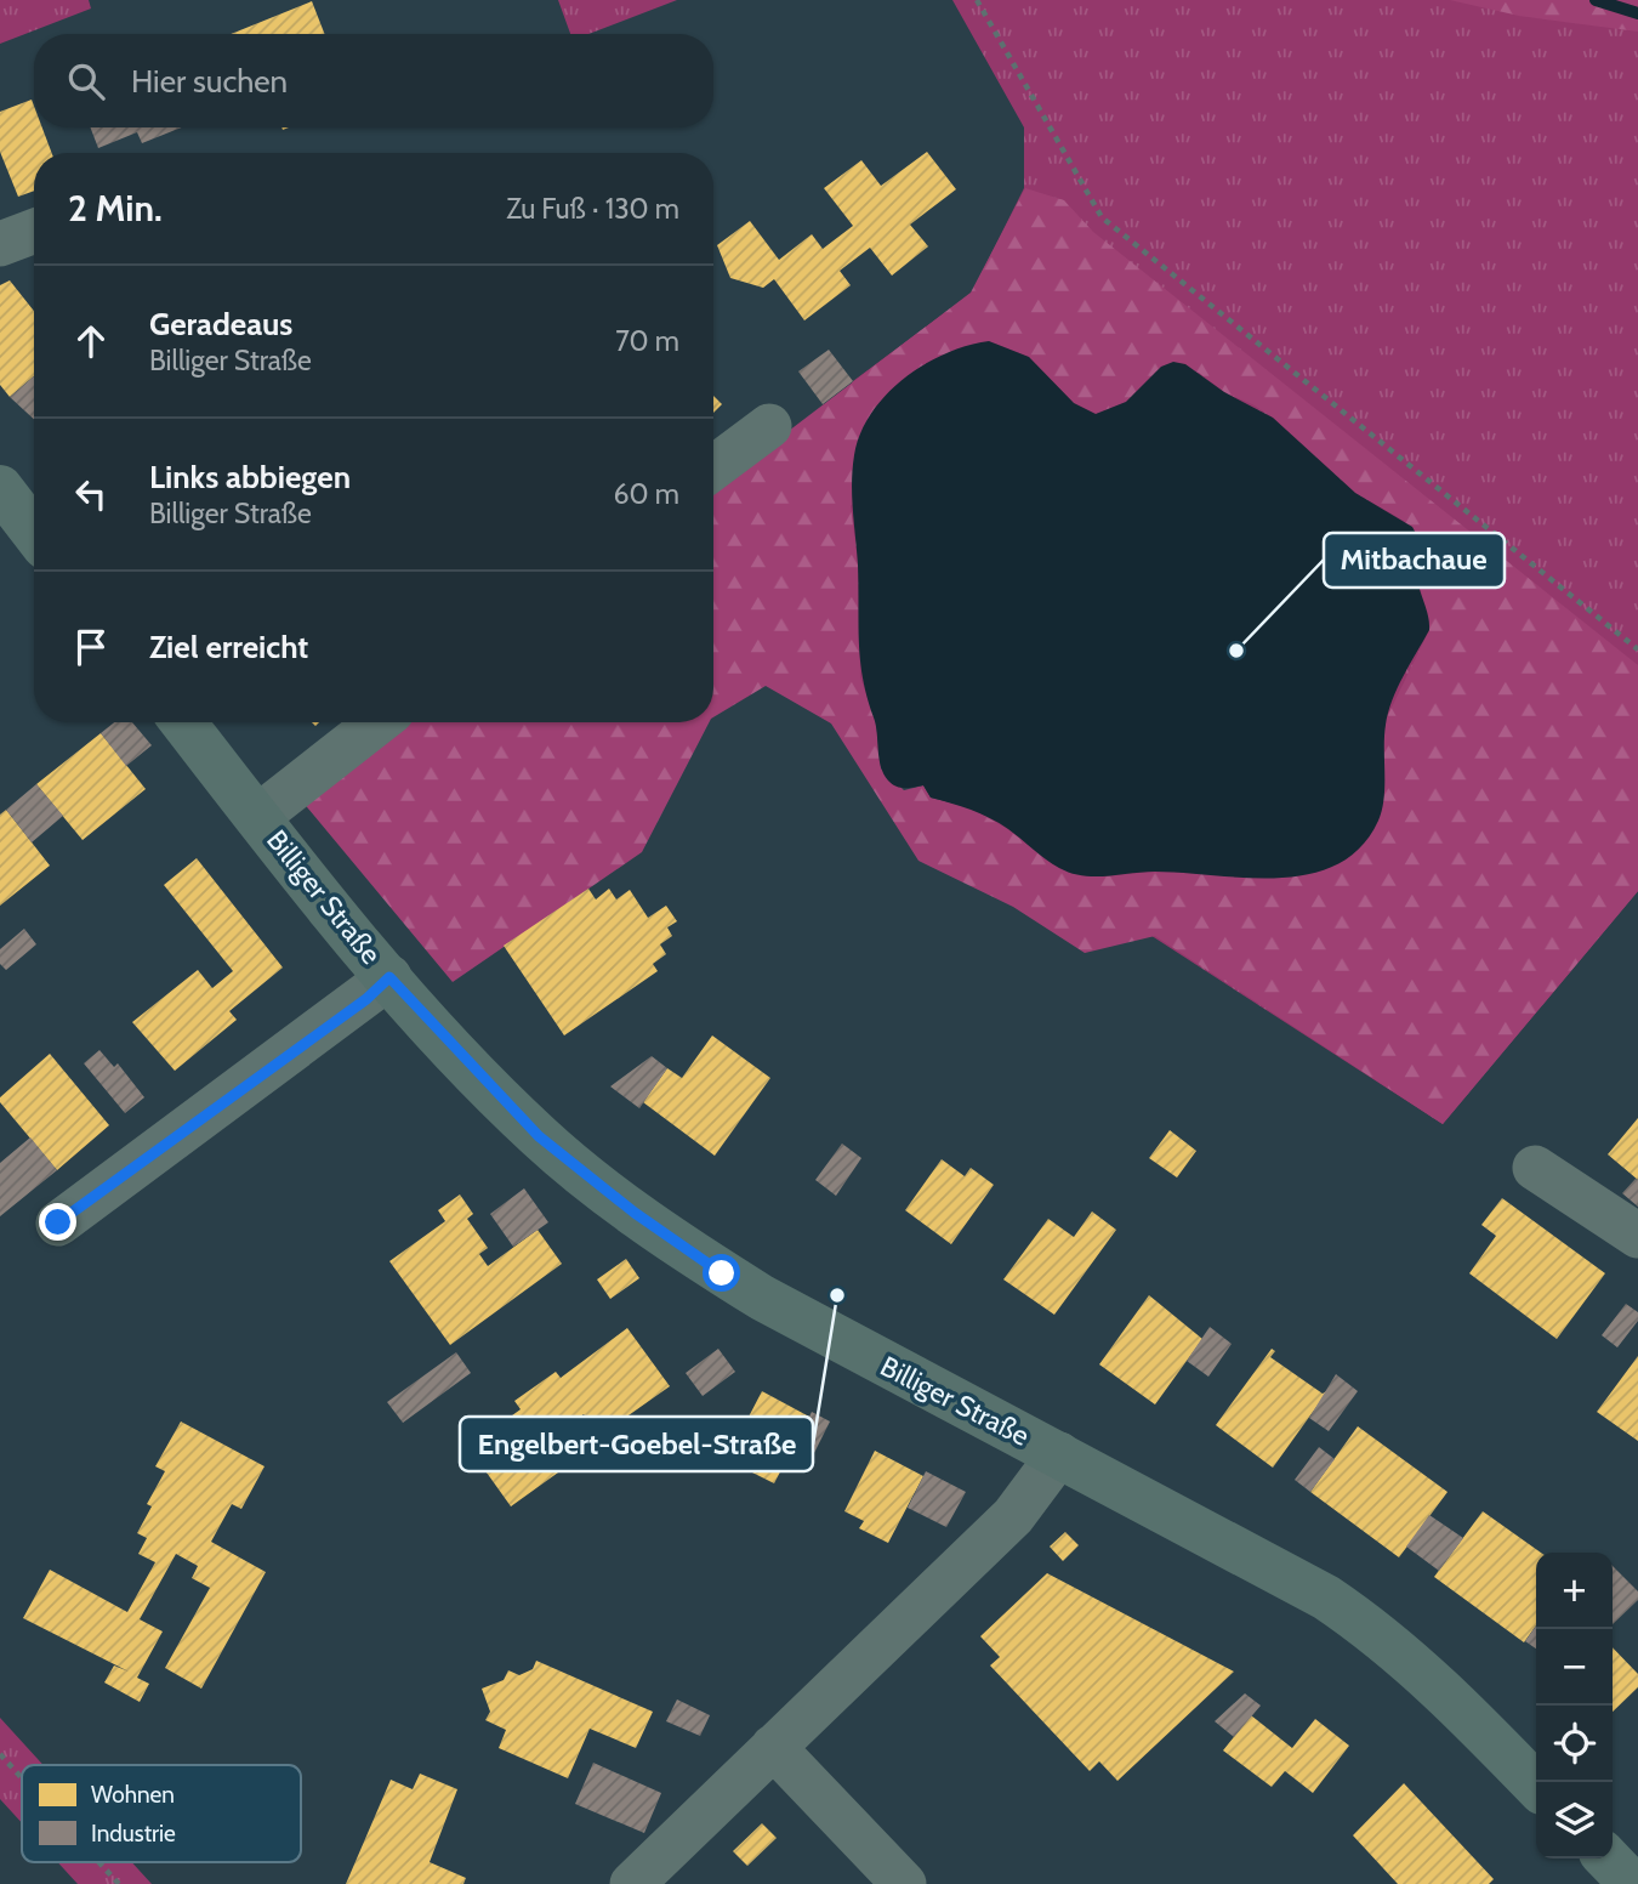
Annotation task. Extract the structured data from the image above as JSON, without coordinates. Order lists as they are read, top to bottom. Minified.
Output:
{"streets":{"street":["Billiger Straße"]},"places":["Mitbachaue","Engelbert-Goebel-Straße"],"legend":["Wohnen","Industrie"],"page":{"search":"Hier suchen","heading":["2 Min.","Zu Fuß · 130 m"],"list":[["Geradeaus","Billiger Straße","70 m"],["Links abbiegen","Billiger Straße","60 m"],"Ziel erreicht"],"map_buttons":["+","−"]}}
